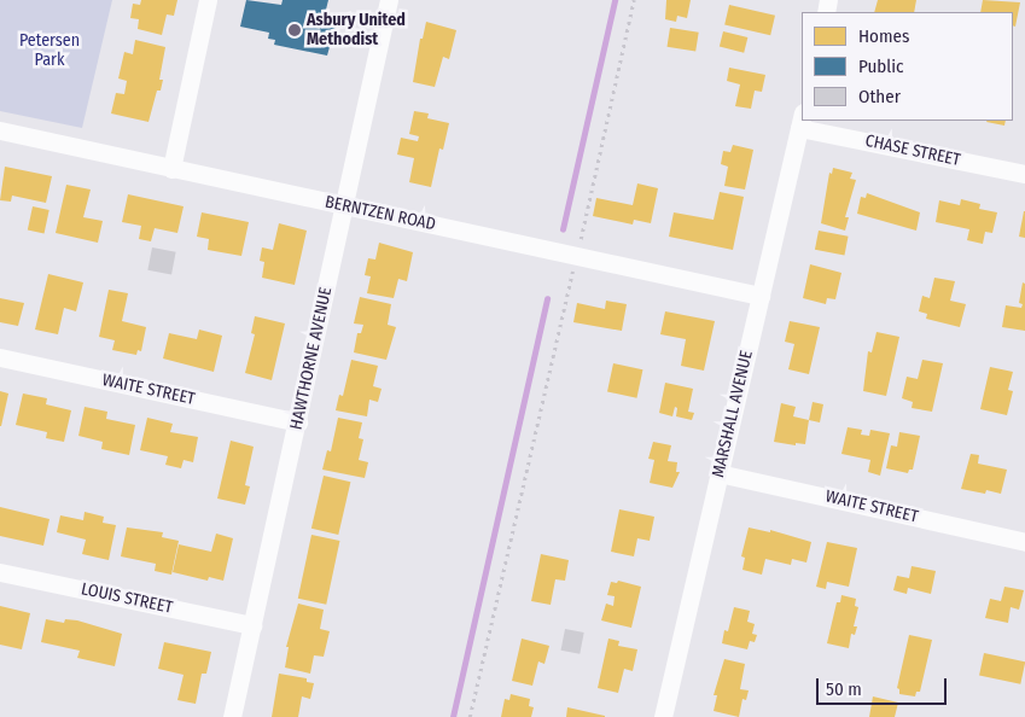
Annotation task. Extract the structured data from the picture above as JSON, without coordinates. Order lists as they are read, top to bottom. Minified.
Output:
{"streets":{"street":["CHASE STREET","BERNTZEN ROAD","HAWTHORNE AVENUE","WAITE STREET","MARSHALL AVENUE","LOUIS STREET"]},"crossings":[["BERNTZEN ROAD","HAWTHORNE AVENUE"],["BERNTZEN ROAD","MARSHALL AVENUE"],["HAWTHORNE AVENUE","WAITE STREET"],["HAWTHORNE AVENUE","LOUIS STREET"],["WAITE STREET","MARSHALL AVENUE"]],"parks":["Petersen Park"],"places":["Asbury United Methodist"],"legend":["Homes","Public","Other"],"scale_bar":"50 m"}
